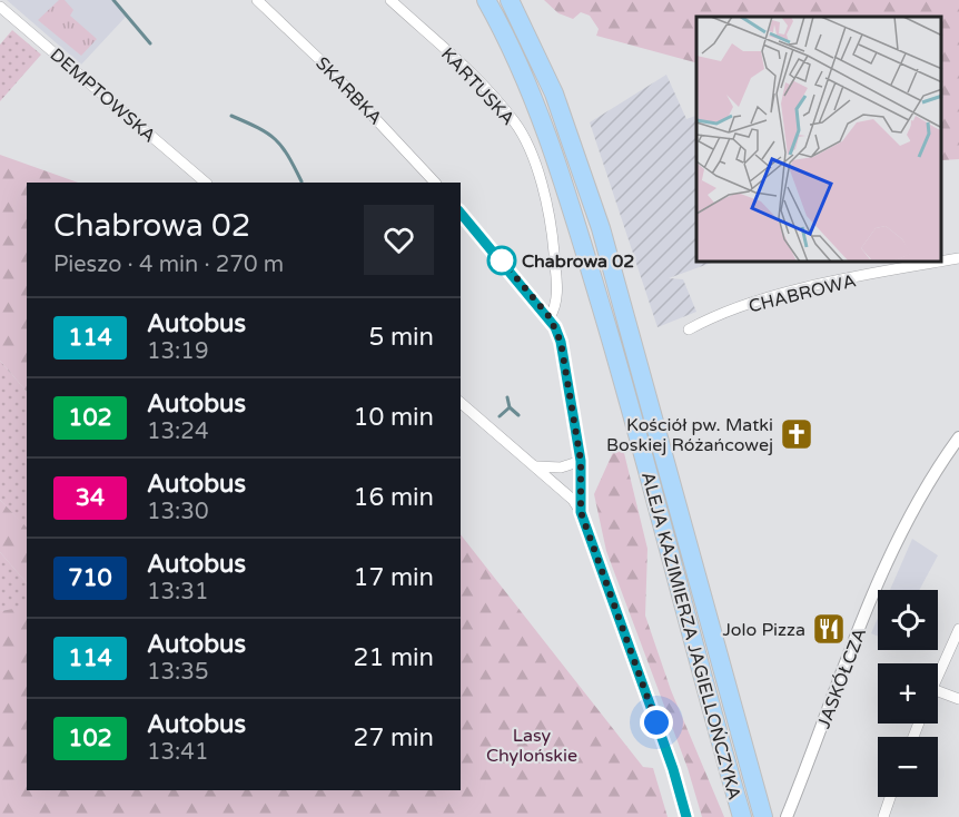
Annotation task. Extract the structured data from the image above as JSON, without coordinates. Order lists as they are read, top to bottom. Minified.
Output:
{"streets":{"highway":["ALEJA KAZIMIERZA JAGIELLOŃCZYKA"],"street":["KARTUSKA","SKARBKA","DEMPTOWSKA","CHABROWA","JASKÓŁCZA"]},"parks":["Lasy Chylońskie"],"places":{"other":["Chabrowa 02"],"church":["Kościół pw. Matki Boskiej Różańcowej"],"restaurant":["Jolo Pizza"]},"lines":["bus line 114"],"page":{"heading":["Chabrowa 02","Pieszo · 4 min · 270 m"],"list":[{"mark":"114","name":"Autobus","note":"13:19","value":"5 min"},{"mark":"102","name":"Autobus","note":"13:24","value":"10 min"},{"mark":"34","name":"Autobus","note":"13:30","value":"16 min"},{"mark":"710","name":"Autobus","note":"13:31","value":"17 min"},{"mark":"114","name":"Autobus","note":"13:35","value":"21 min"},{"mark":"102","name":"Autobus","note":"13:41","value":"27 min"}],"map_buttons":["+","−"]}}
